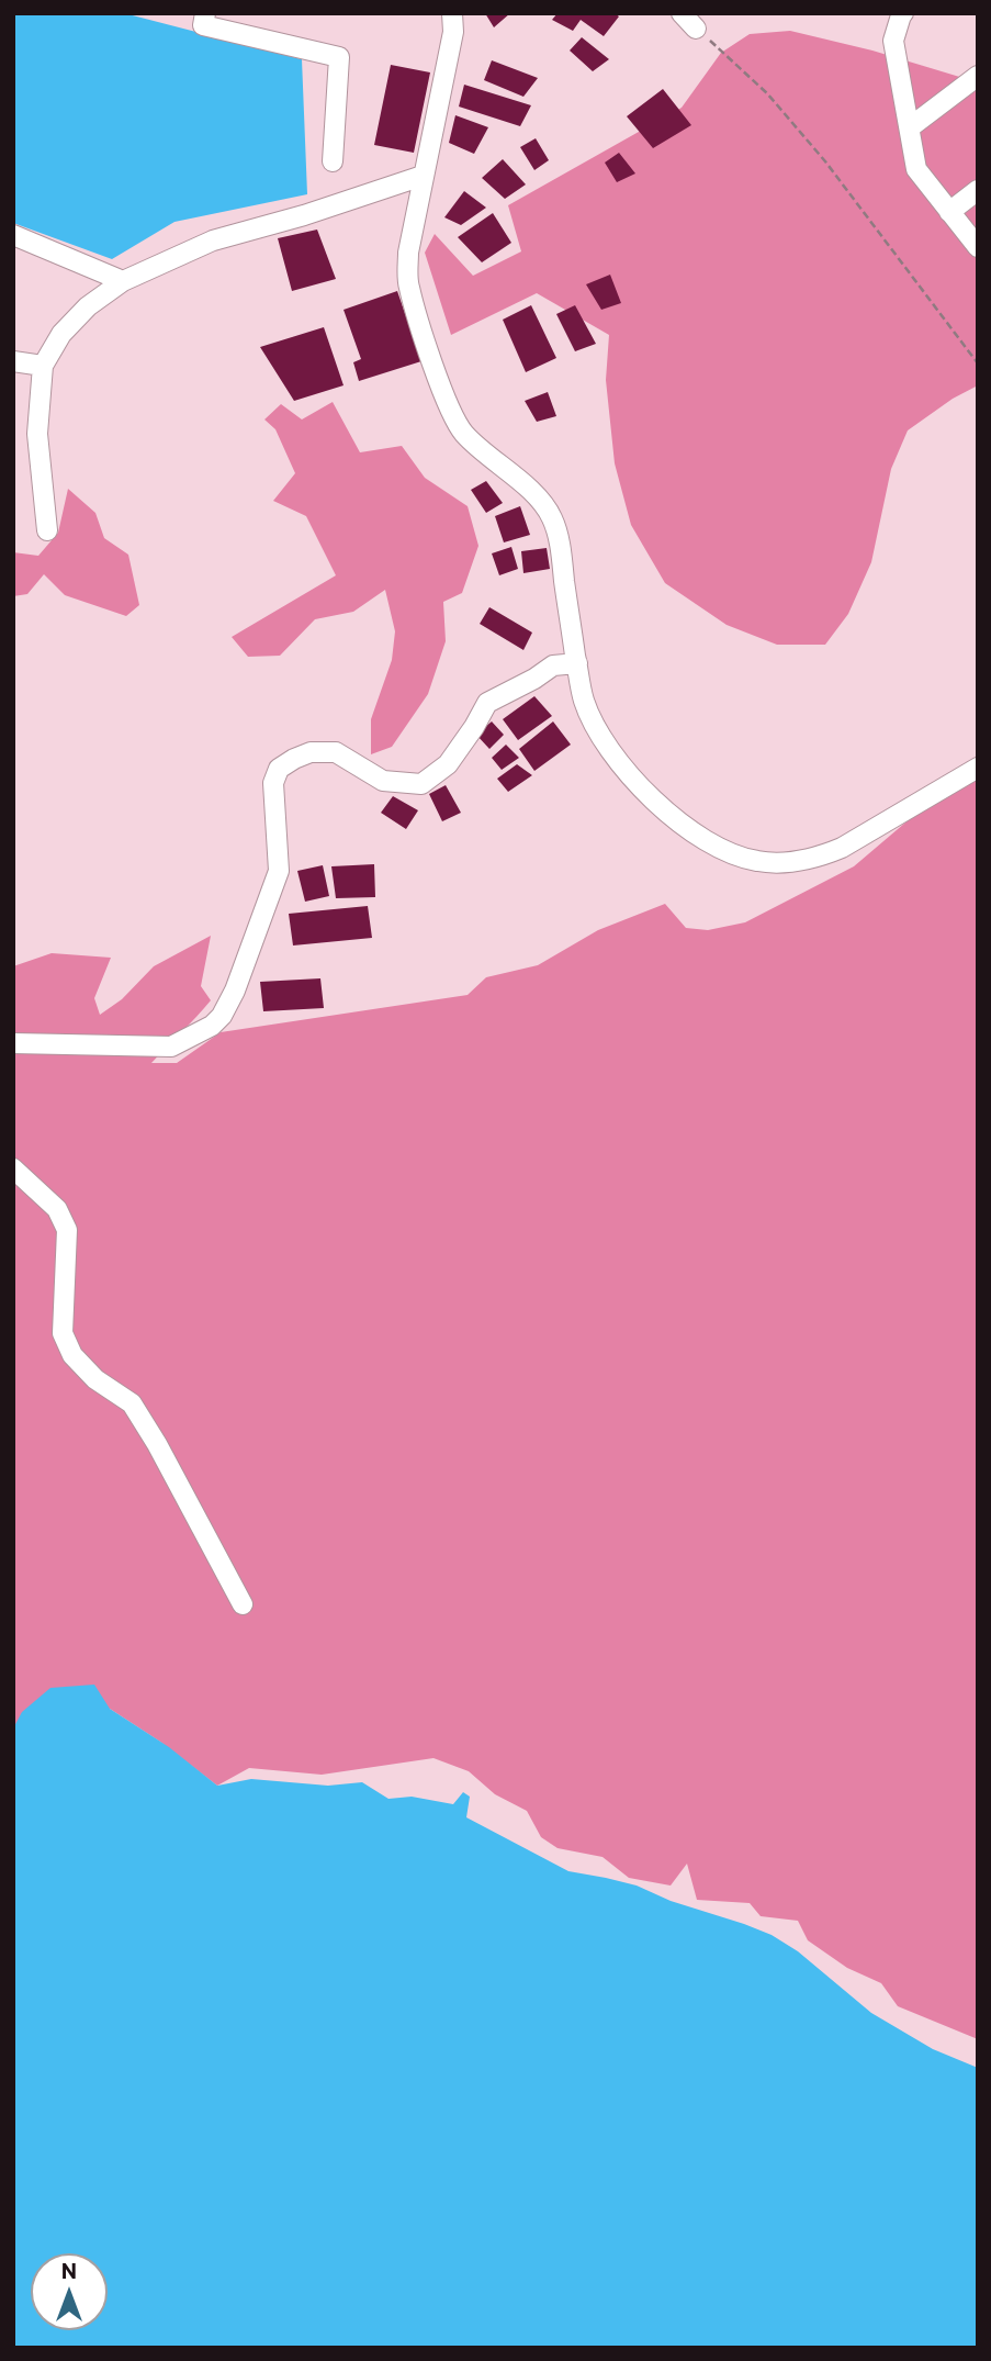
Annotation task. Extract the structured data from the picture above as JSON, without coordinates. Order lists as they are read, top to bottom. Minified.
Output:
{"north":"top"}
